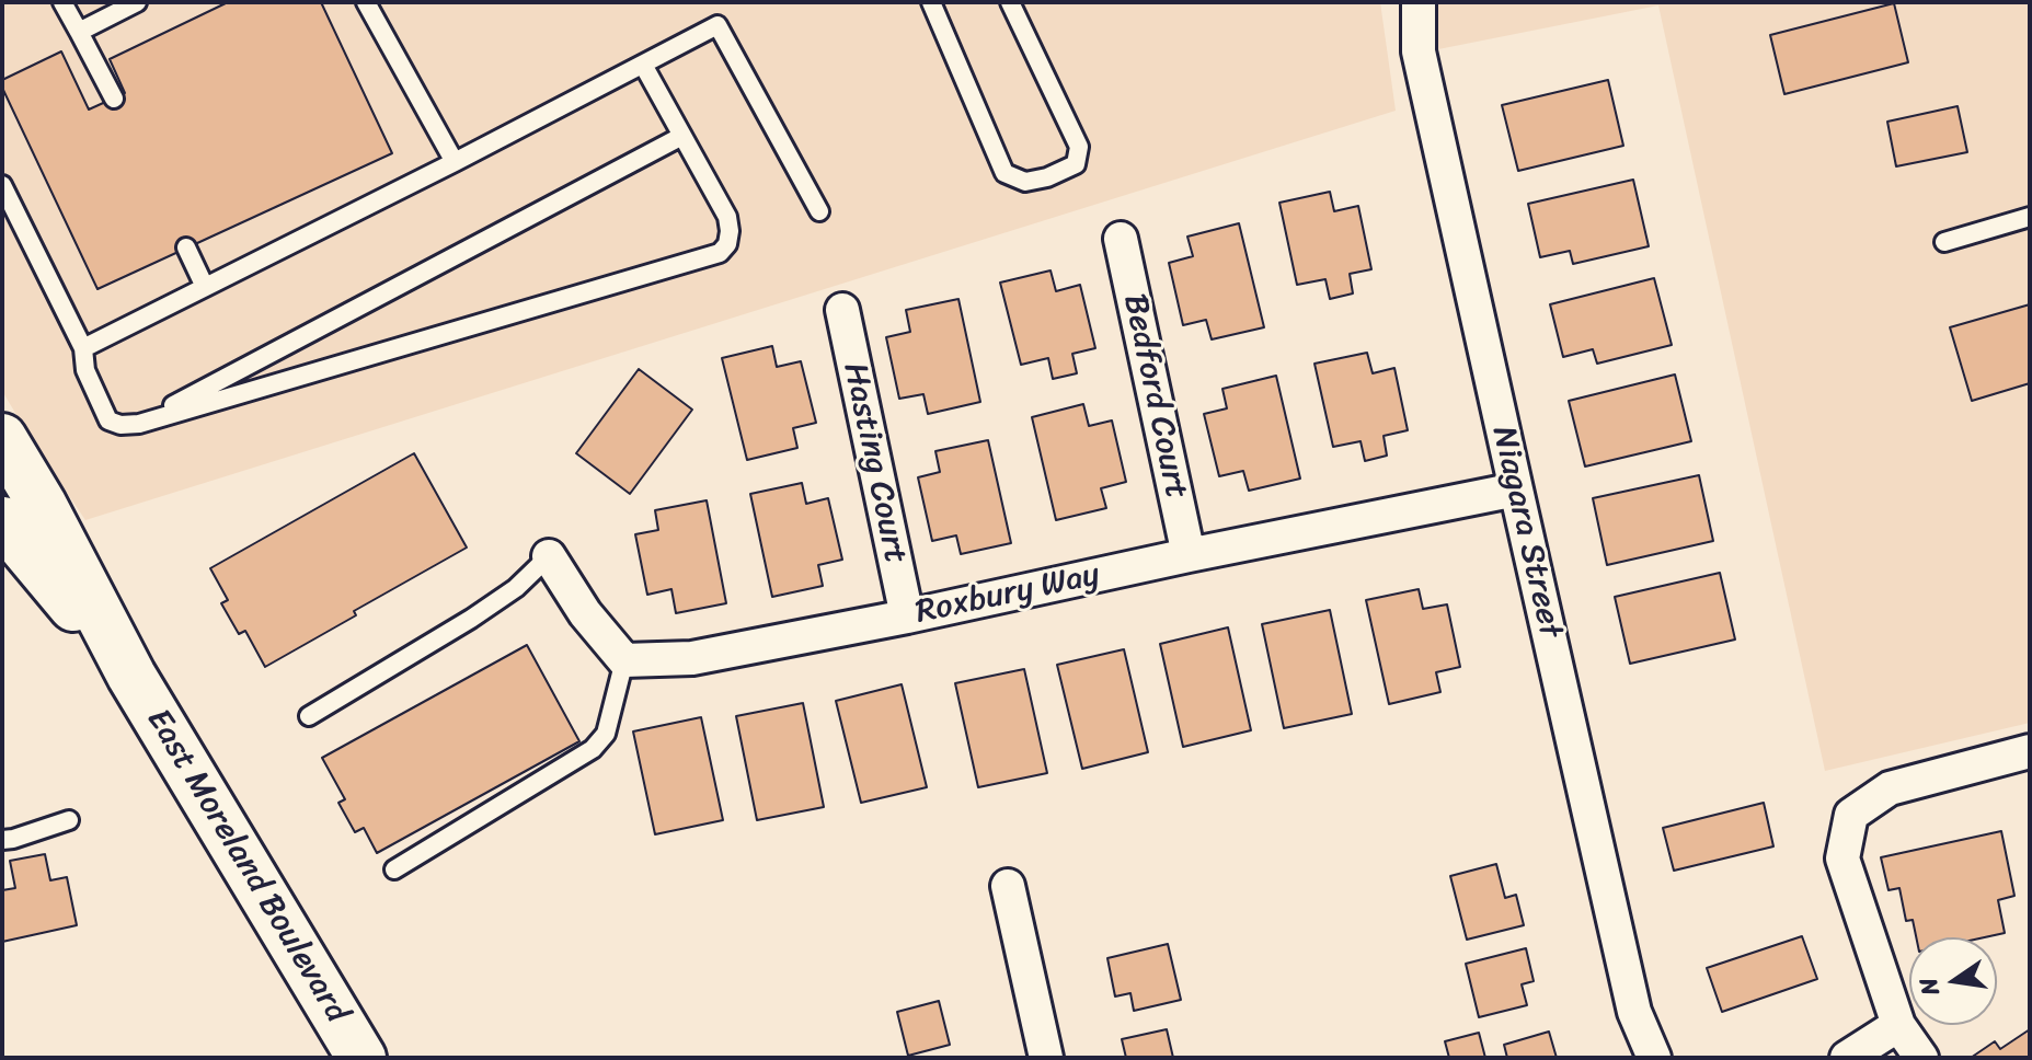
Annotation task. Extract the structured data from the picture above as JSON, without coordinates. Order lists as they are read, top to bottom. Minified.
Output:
{"streets":{"main road":["East Moreland Boulevard"],"street":["Bedford Court","Hasting Court","Niagara Street","Roxbury Way"]},"crossings":[["Bedford Court","Roxbury Way"],["Hasting Court","Roxbury Way"],["Niagara Street","Roxbury Way"]],"north":"left"}
